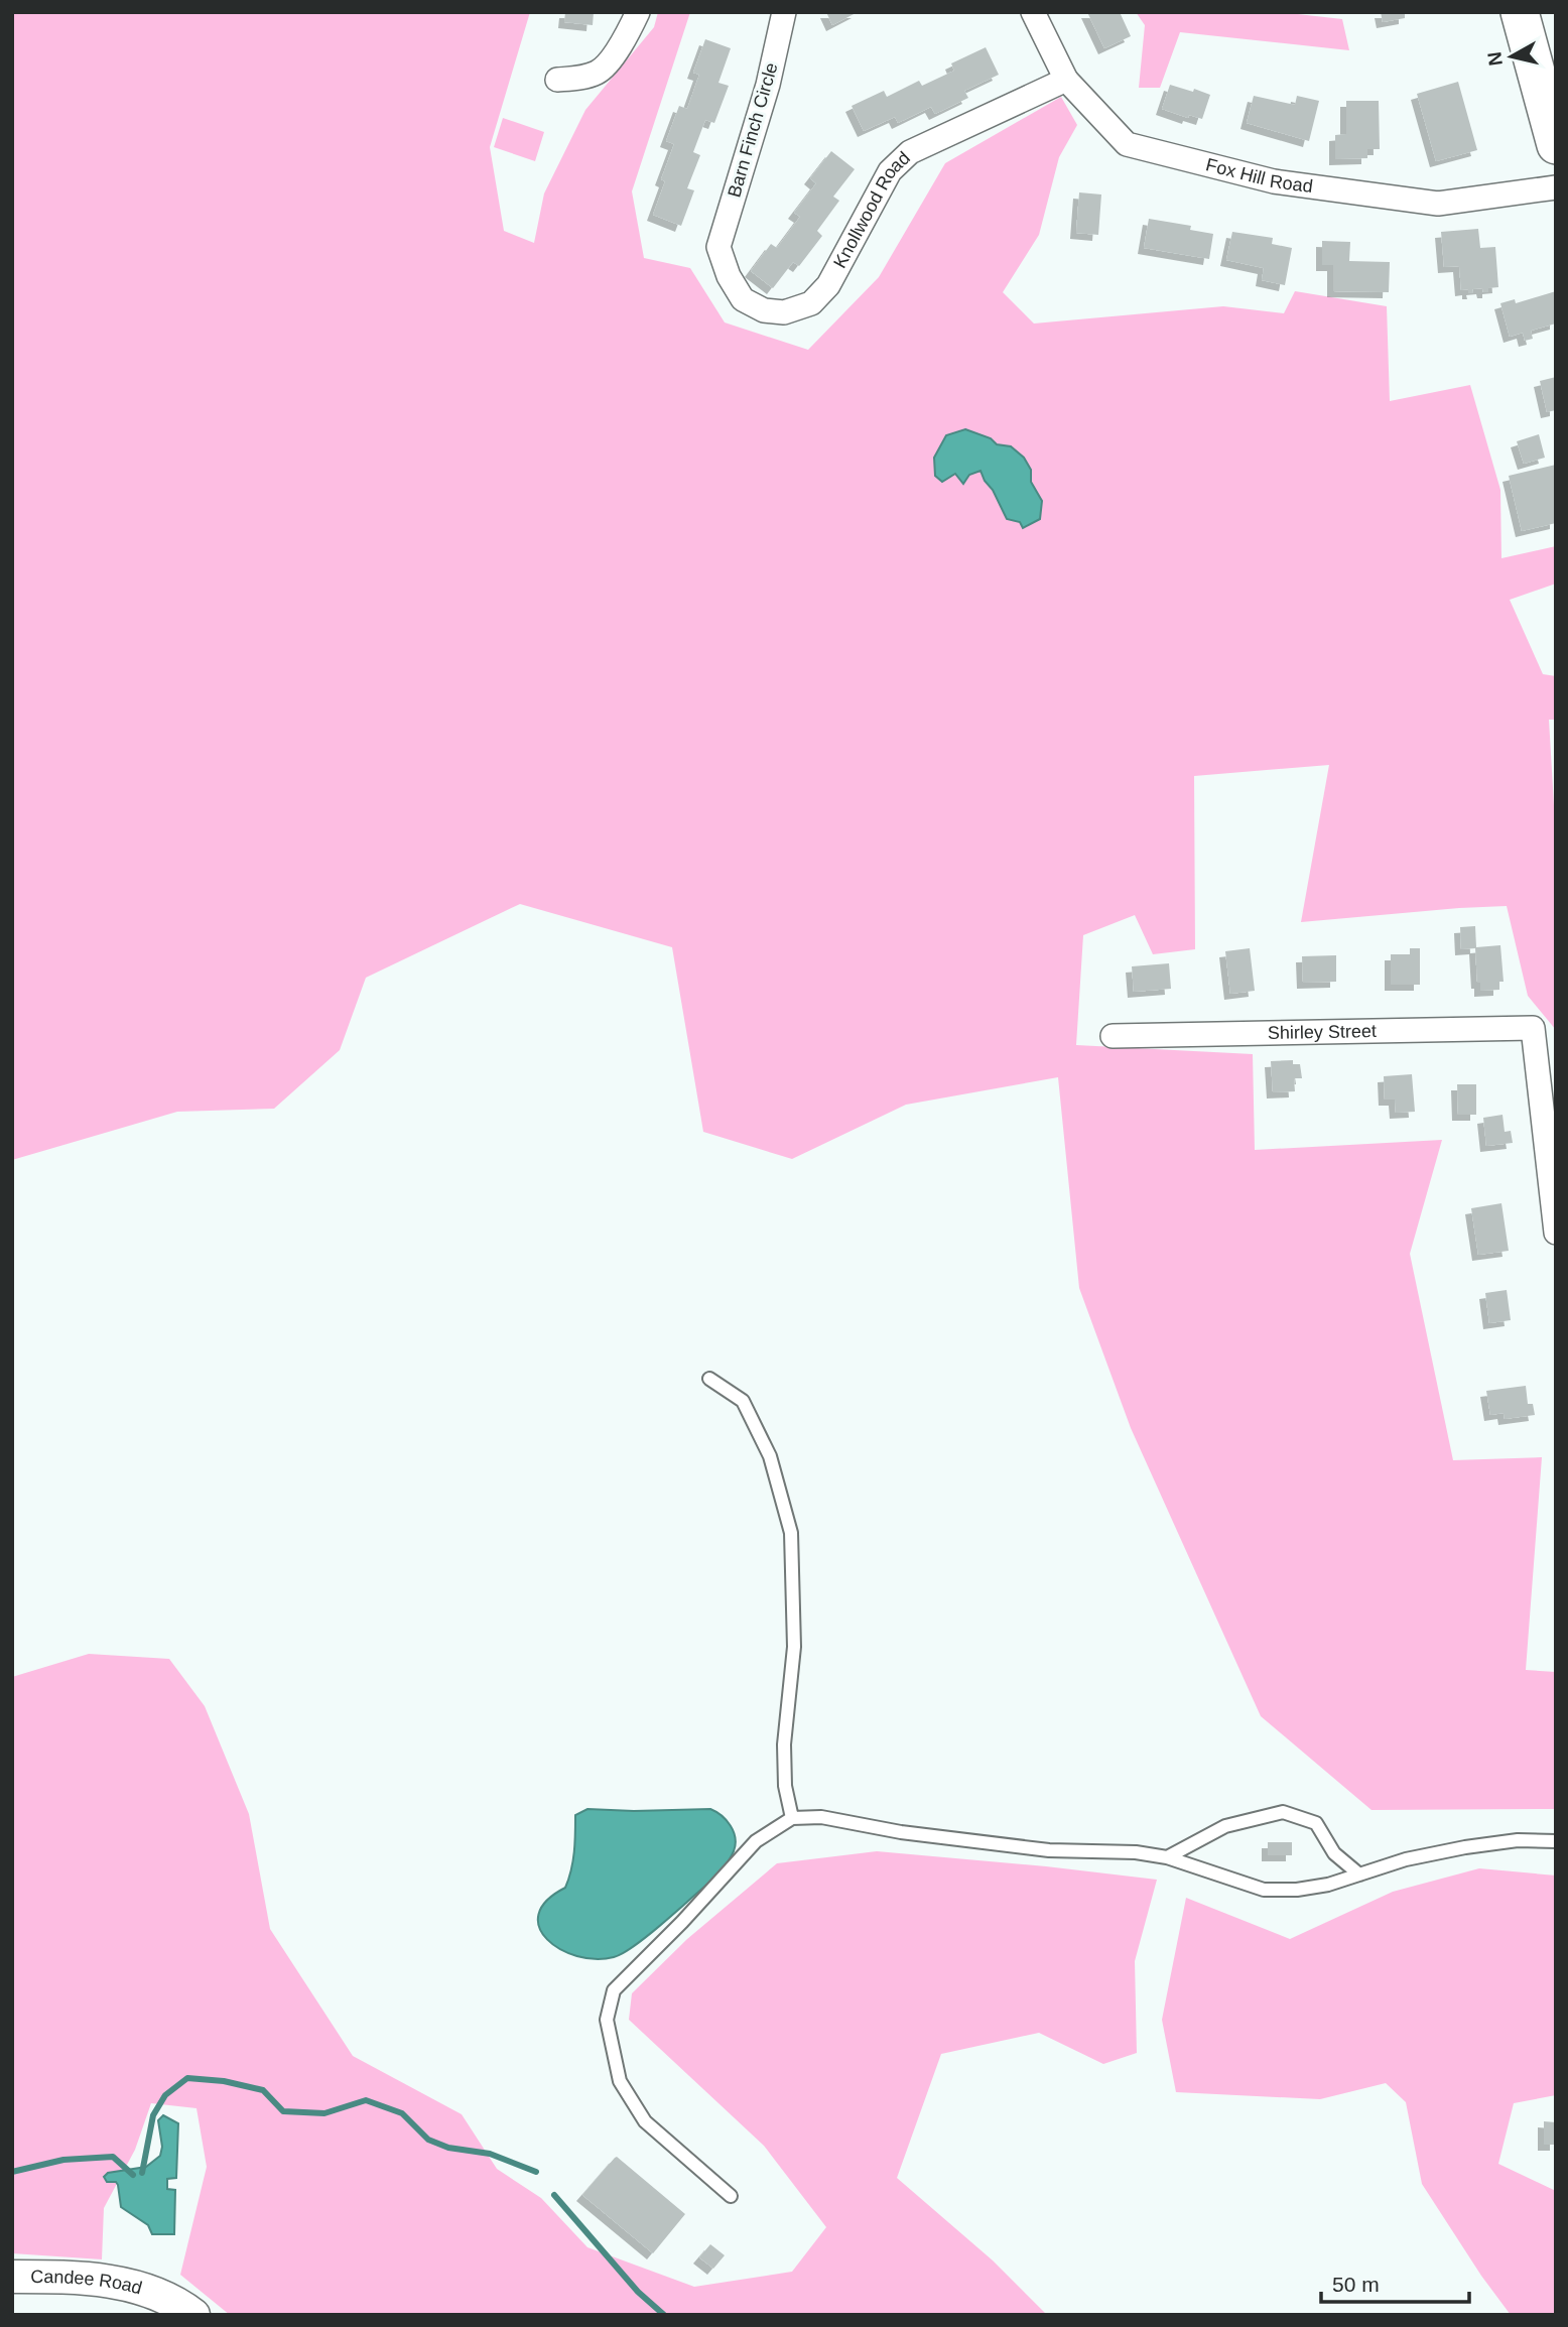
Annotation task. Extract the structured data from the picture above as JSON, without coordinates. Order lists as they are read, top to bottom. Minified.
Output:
{"streets":{"street":["Barn Finch Circle","Fox Hill Road","Knollwood Road","Shirley Street","Candee Road"]},"crossings":[["Barn Finch Circle","Knollwood Road"],["Fox Hill Road","Knollwood Road"]],"scale_bar":"50 m","north":"left"}
